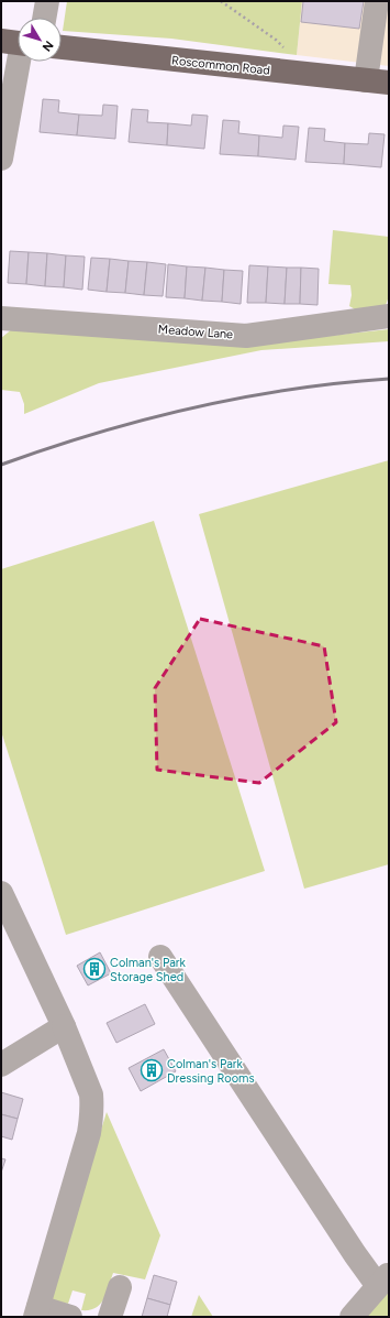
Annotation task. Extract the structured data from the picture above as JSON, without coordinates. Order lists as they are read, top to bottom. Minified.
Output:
{"streets":{"main road":["Roscommon Road"],"street":["Meadow Lane"]},"places":{"building":["Colman's Park Storage Shed","Colman's Park Dressing Rooms"]},"north":"bottom right"}
